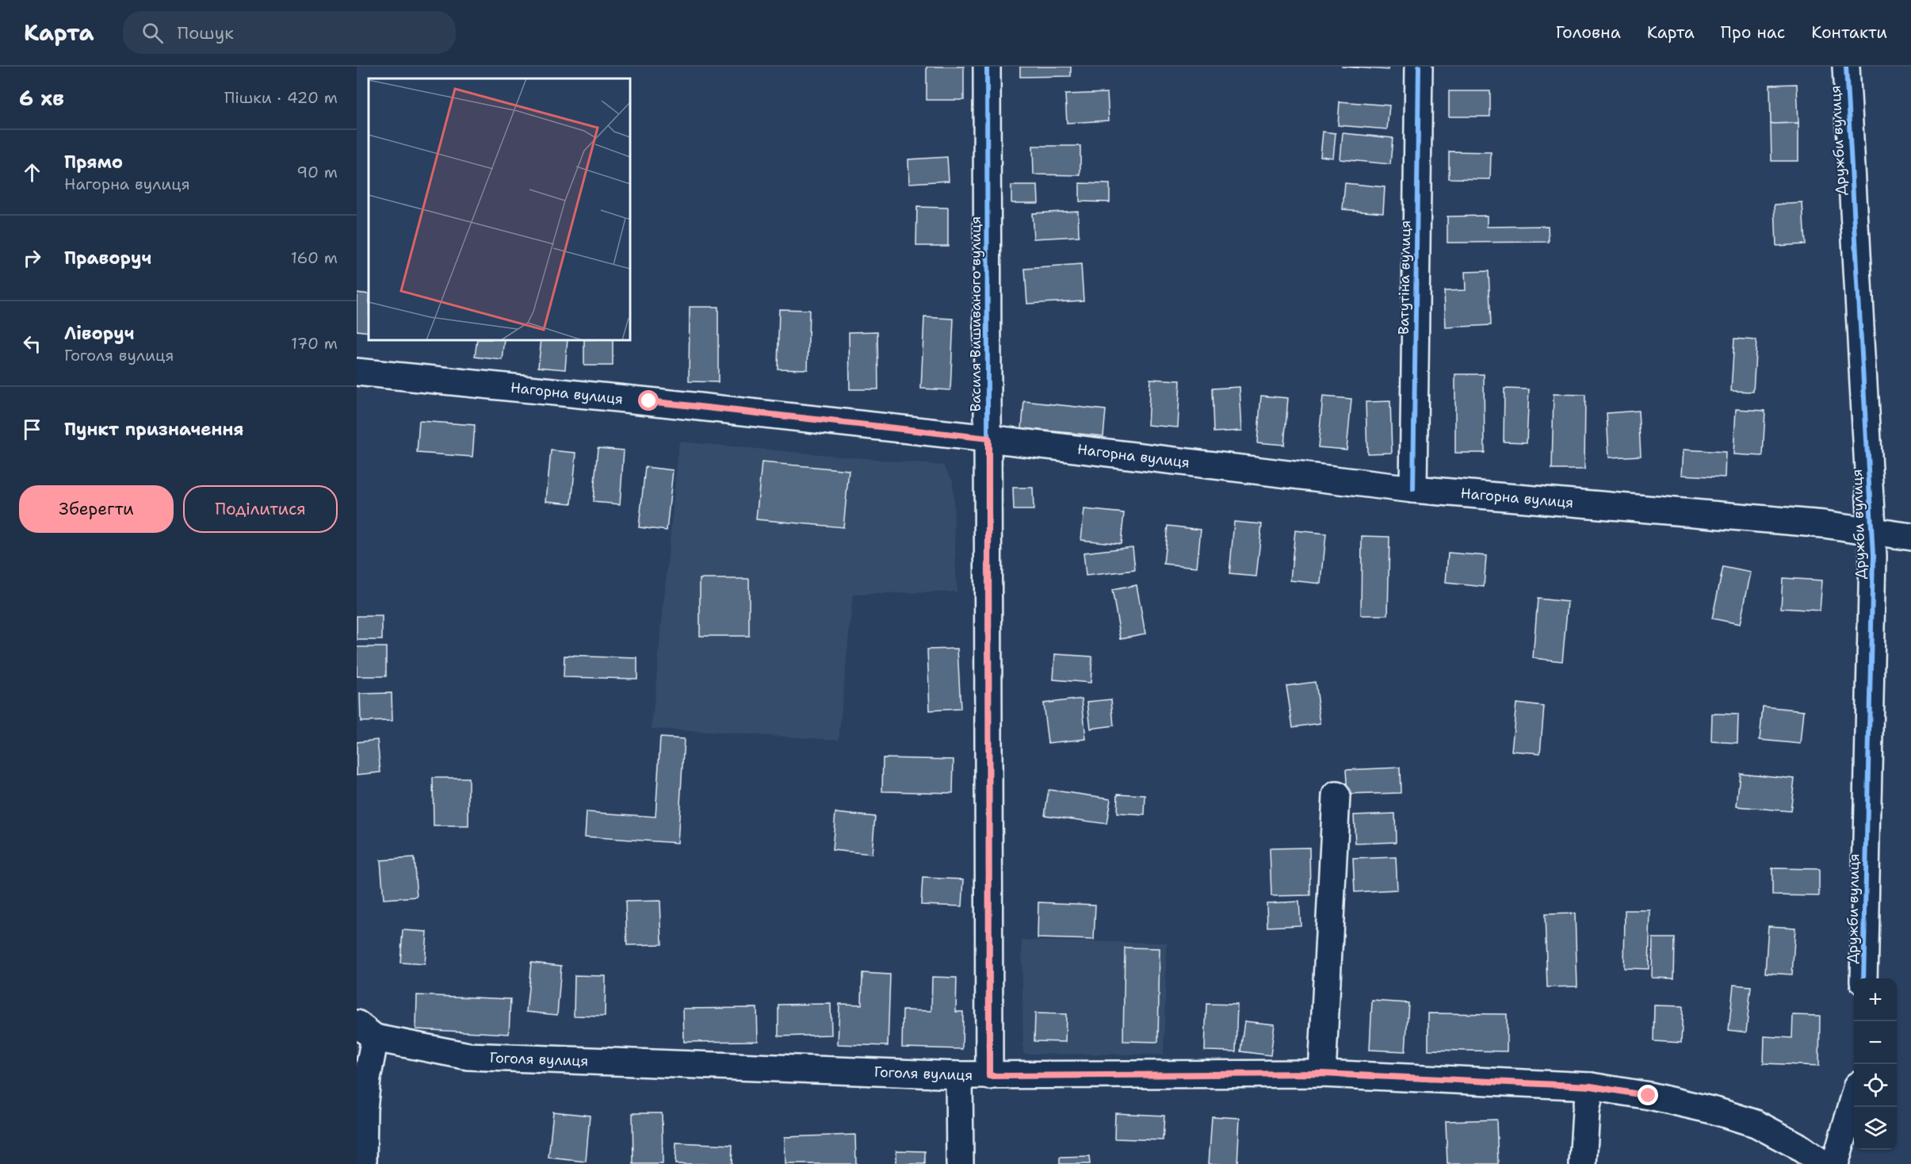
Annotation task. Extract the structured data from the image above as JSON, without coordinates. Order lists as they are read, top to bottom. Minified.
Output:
{"streets":{"main road":["Дружби вулиця","Ватутіна вулиця","Василя Вишиваного вулиця","Нагорна вулиця","Гоголя вулиця"]},"crossings":[["Дружби вулиця","Нагорна вулиця"],["Ватутіна вулиця","Нагорна вулиця"],["Василя Вишиваного вулиця","Нагорна вулиця"],["Василя Вишиваного вулиця","Гоголя вулиця"]],"page":{"header":"Карта","search":"Пошук","nav":["Головна","Карта","Про нас","Контакти"],"heading":["6 хв","Пішки · 420 m"],"list":[["Прямо","Нагорна вулиця","90 m"],["Праворуч","160 m"],["Ліворуч","Гоголя вулиця","170 m"],"Пункт призначення"],"buttons":["Зберегти","Поділитися"],"map_buttons":["+","−"]}}
